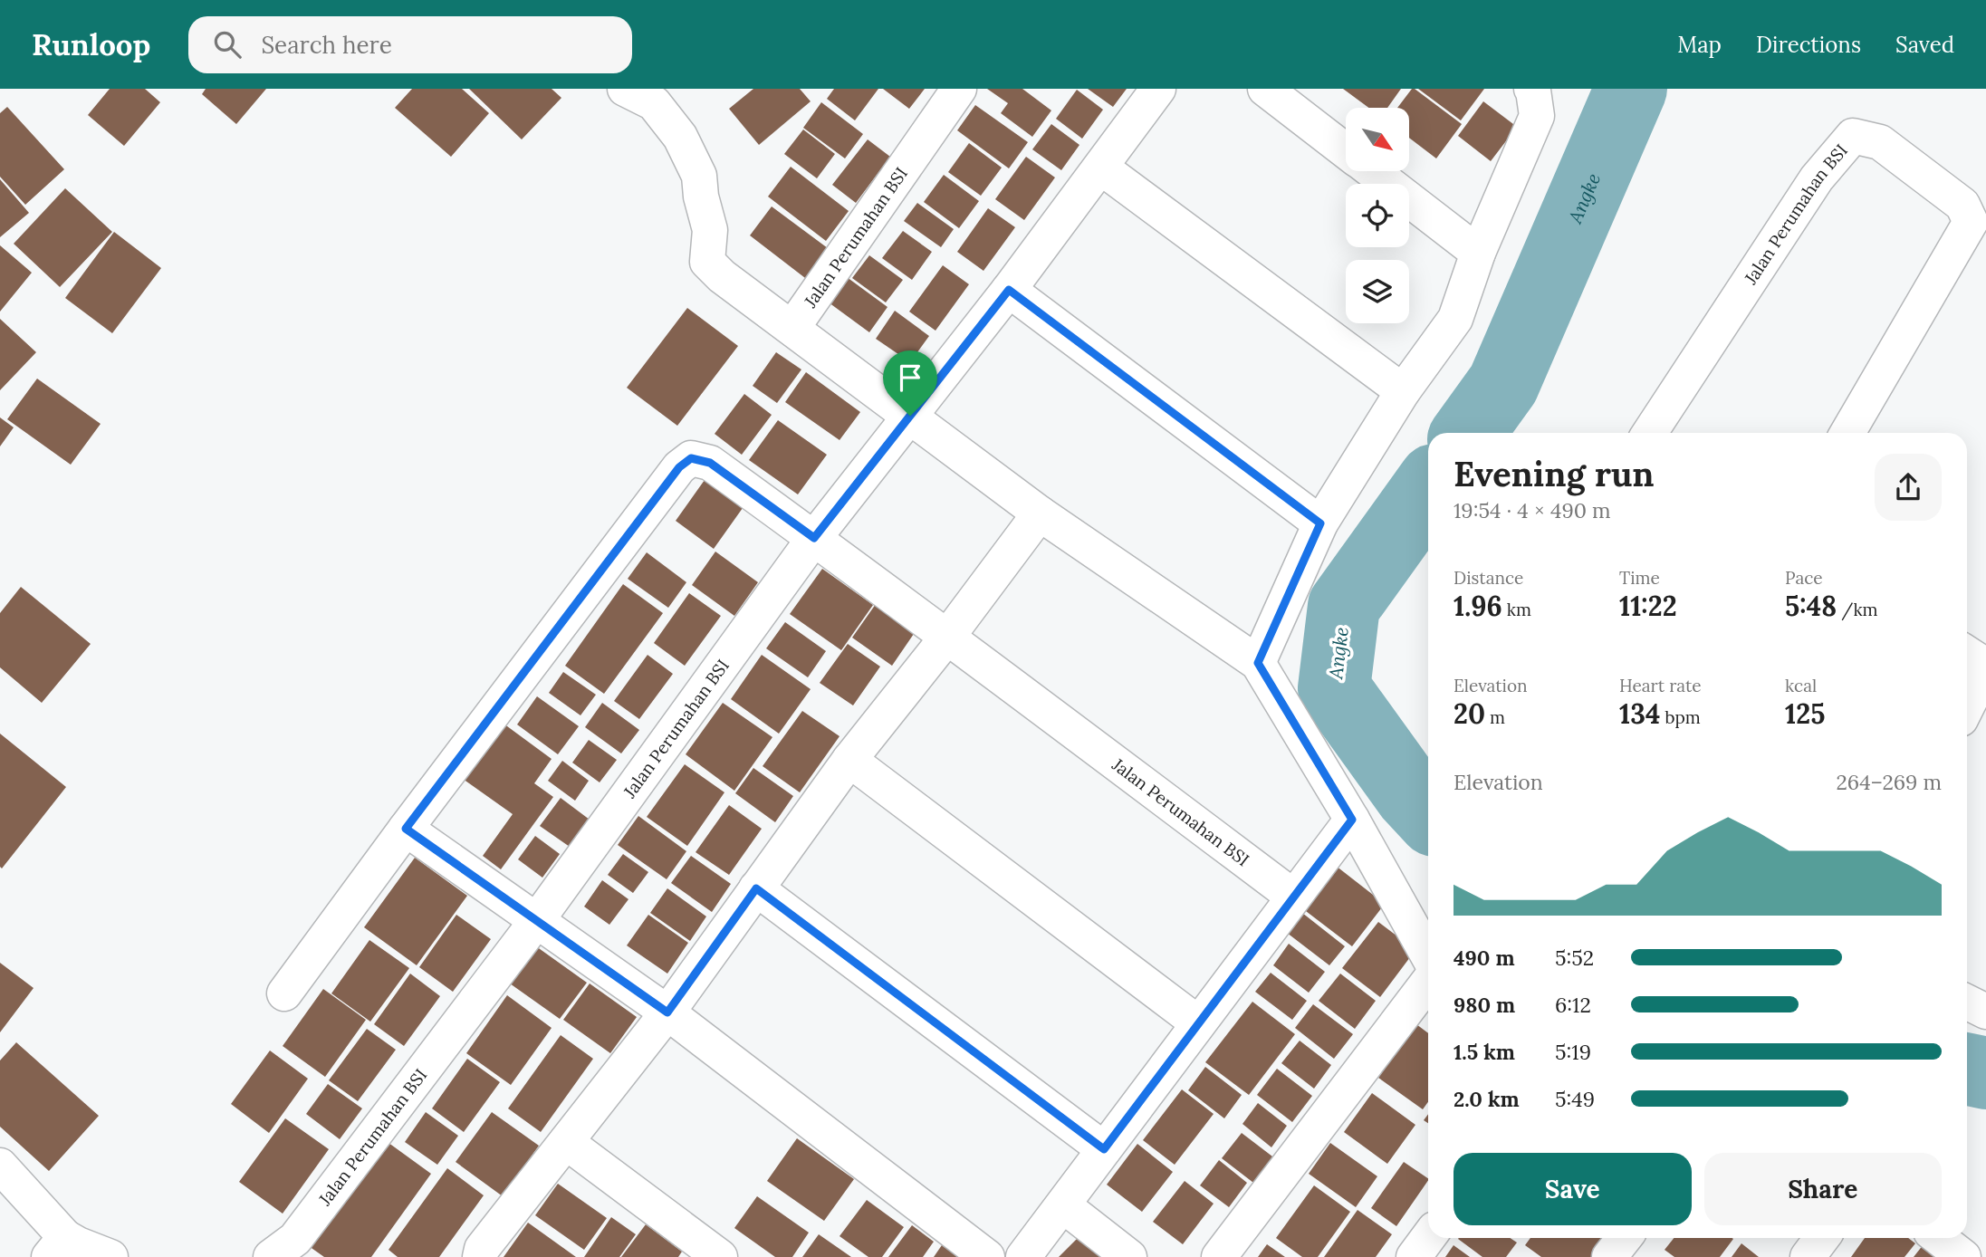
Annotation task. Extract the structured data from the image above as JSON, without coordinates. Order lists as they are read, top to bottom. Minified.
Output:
{"streets":{"street":["Jalan Perumahan BSI"]},"water":["Angke"],"north":"bottom right","page":{"header":"Runloop","search":"Search here","nav":["Map","Directions","Saved"],"heading":["Evening run","19:54 · 4 × 490 m"],"stats":[["Distance","1.96 km"],["Time","11:22"],["Pace","5:48 /km"],["Elevation","20 m"],["Heart rate","134 bpm"],["kcal","125"]],"chart":["Elevation","264–269 m"],"list":[{"name":"490 m","note":"5:52"},{"name":"980 m","note":"6:12"},{"name":"1.5 km","note":"5:19"},{"name":"2.0 km","note":"5:49"}],"buttons":["Save","Share"]}}
